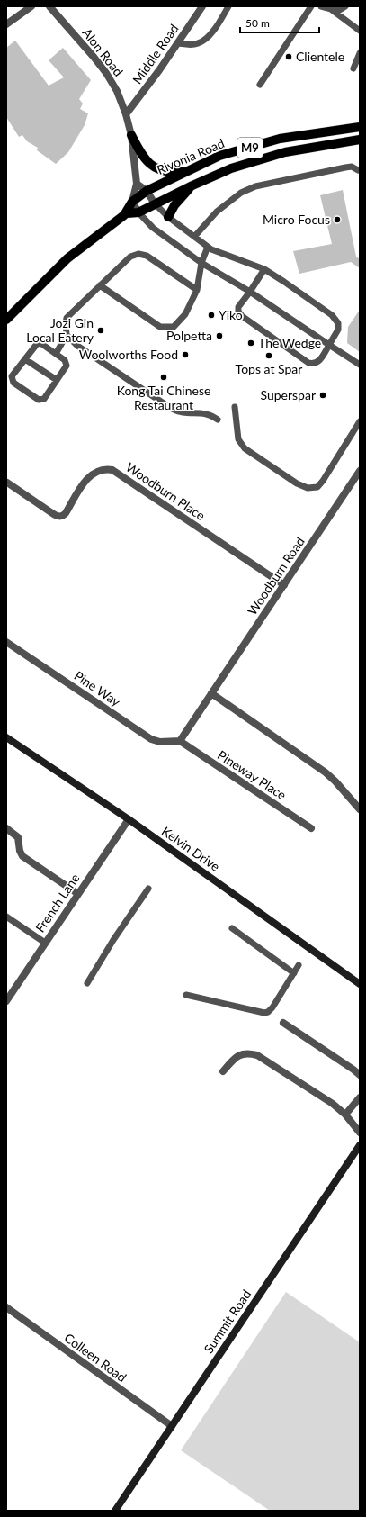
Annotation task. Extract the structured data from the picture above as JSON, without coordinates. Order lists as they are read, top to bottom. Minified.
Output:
{"streets":{"main road":["M9","Rivonia Road","Kelvin Drive","Summit Road"],"street":["Alon Road","Middle Road","Woodburn Place","Woodburn Road","Pine Way","Pineway Place","French Lane","Colleen Road"]},"crossings":[["Alon Road","Middle Road"],["Alon Road","Rivonia Road"],["M9","Rivonia Road"],["Woodburn Place","Woodburn Road"],["Woodburn Road","Pine Way"],["Woodburn Road","Pineway Place"],["Pine Way","Pineway Place"],["Kelvin Drive","French Lane"],["Summit Road","Colleen Road"]],"places":["Clientele","Micro Focus","Yiko","Jozi Gin Local Eatery","Polpetta","The Wedge","Woolworths Food","Tops at Spar","Kong Tai Chinese Restaurant","Superspar"],"scale_bar":"50 m"}
